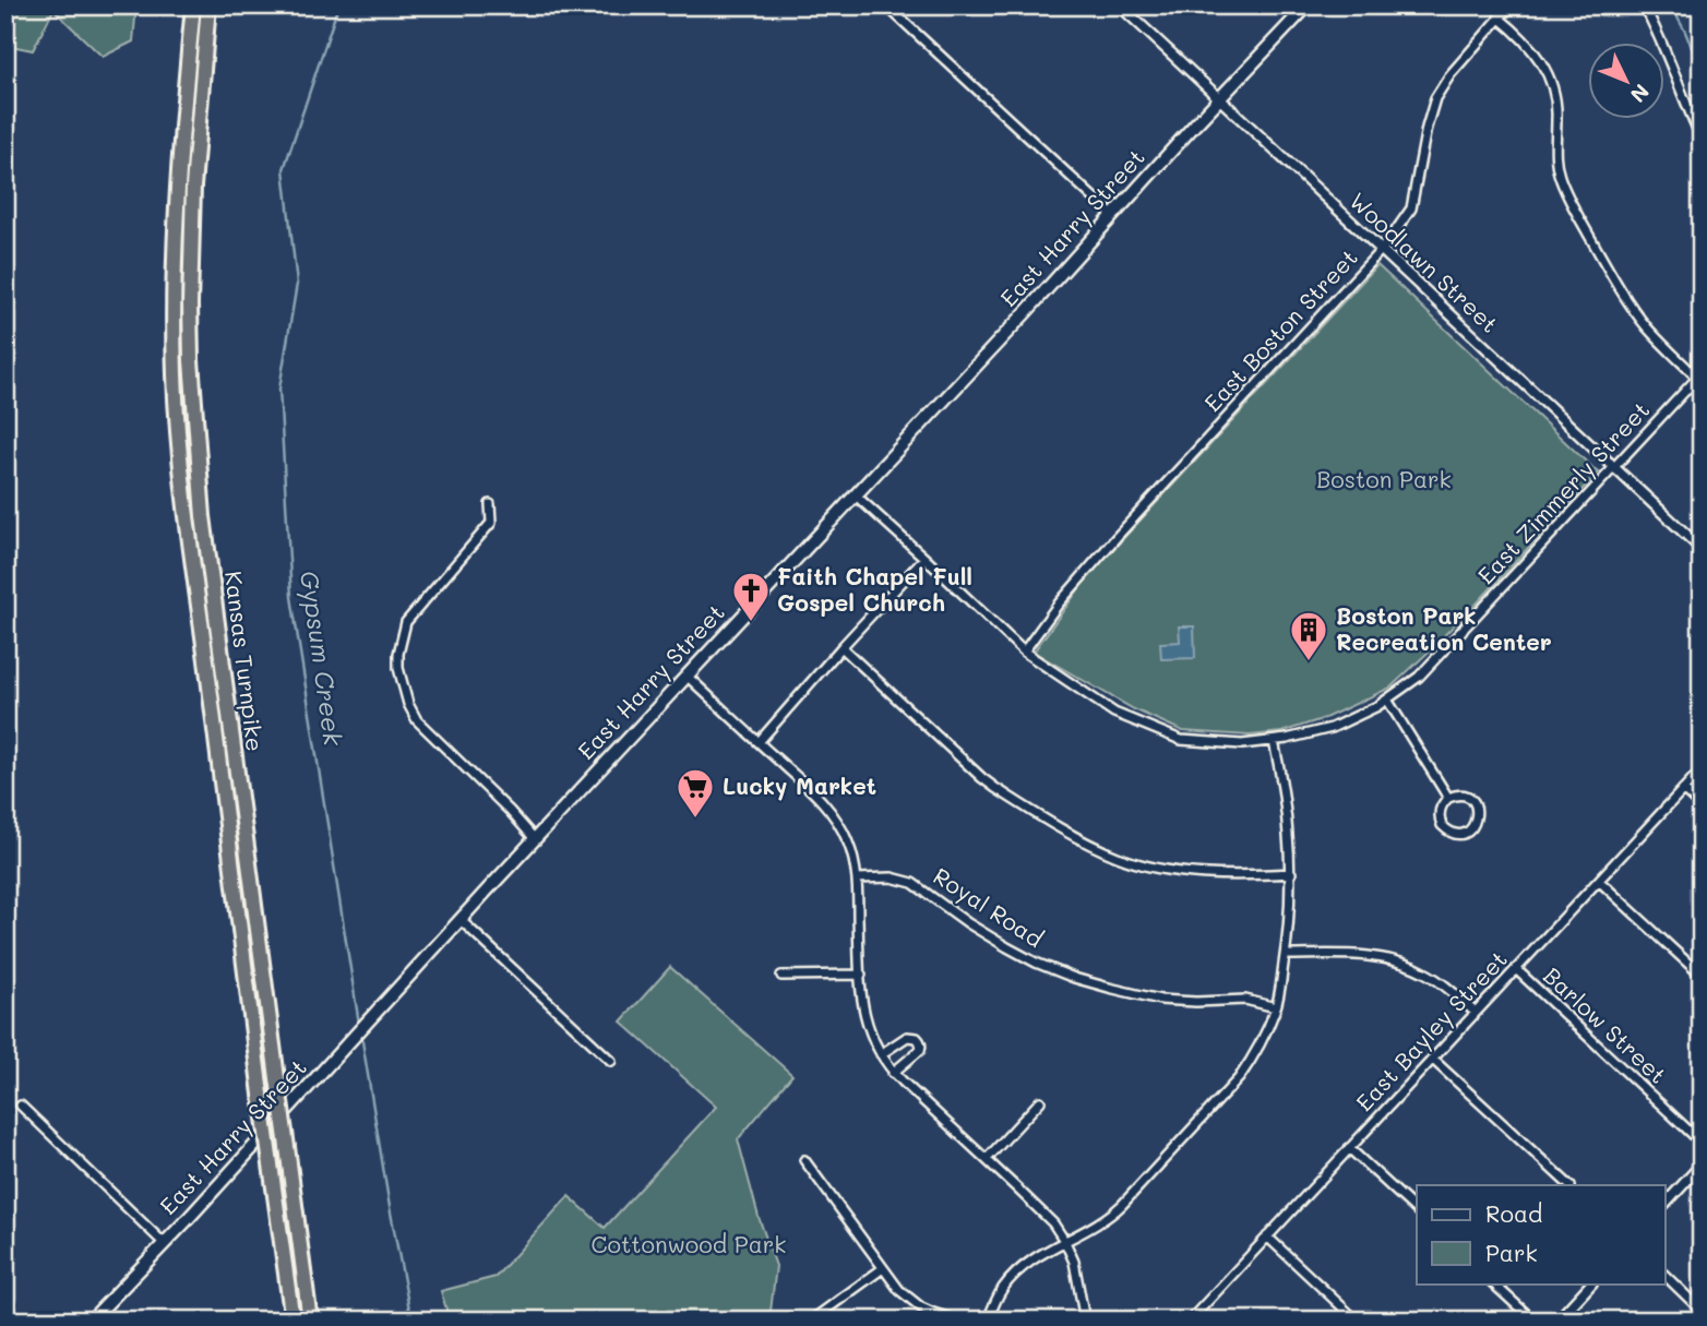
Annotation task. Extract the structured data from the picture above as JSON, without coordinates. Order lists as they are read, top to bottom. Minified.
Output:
{"streets":{"highway":["Kansas Turnpike"],"main road":["East Harry Street"],"street":["Woodlawn Street","East Boston Street","East Zimmerly Street","Royal Road","Barlow Street","East Bayley Street"]},"crossings":[["East Harry Street","Woodlawn Street"],["Woodlawn Street","East Boston Street"],["Woodlawn Street","East Zimmerly Street"],["Barlow Street","East Bayley Street"]],"water":["Gypsum Creek"],"parks":["Boston Park","Cottonwood Park"],"places":{"church":["Faith Chapel Full Gospel Church"],"building":["Boston Park Recreation Center"],"supermarket":["Lucky Market"]},"legend":["Road","Park"],"north":"bottom right"}
